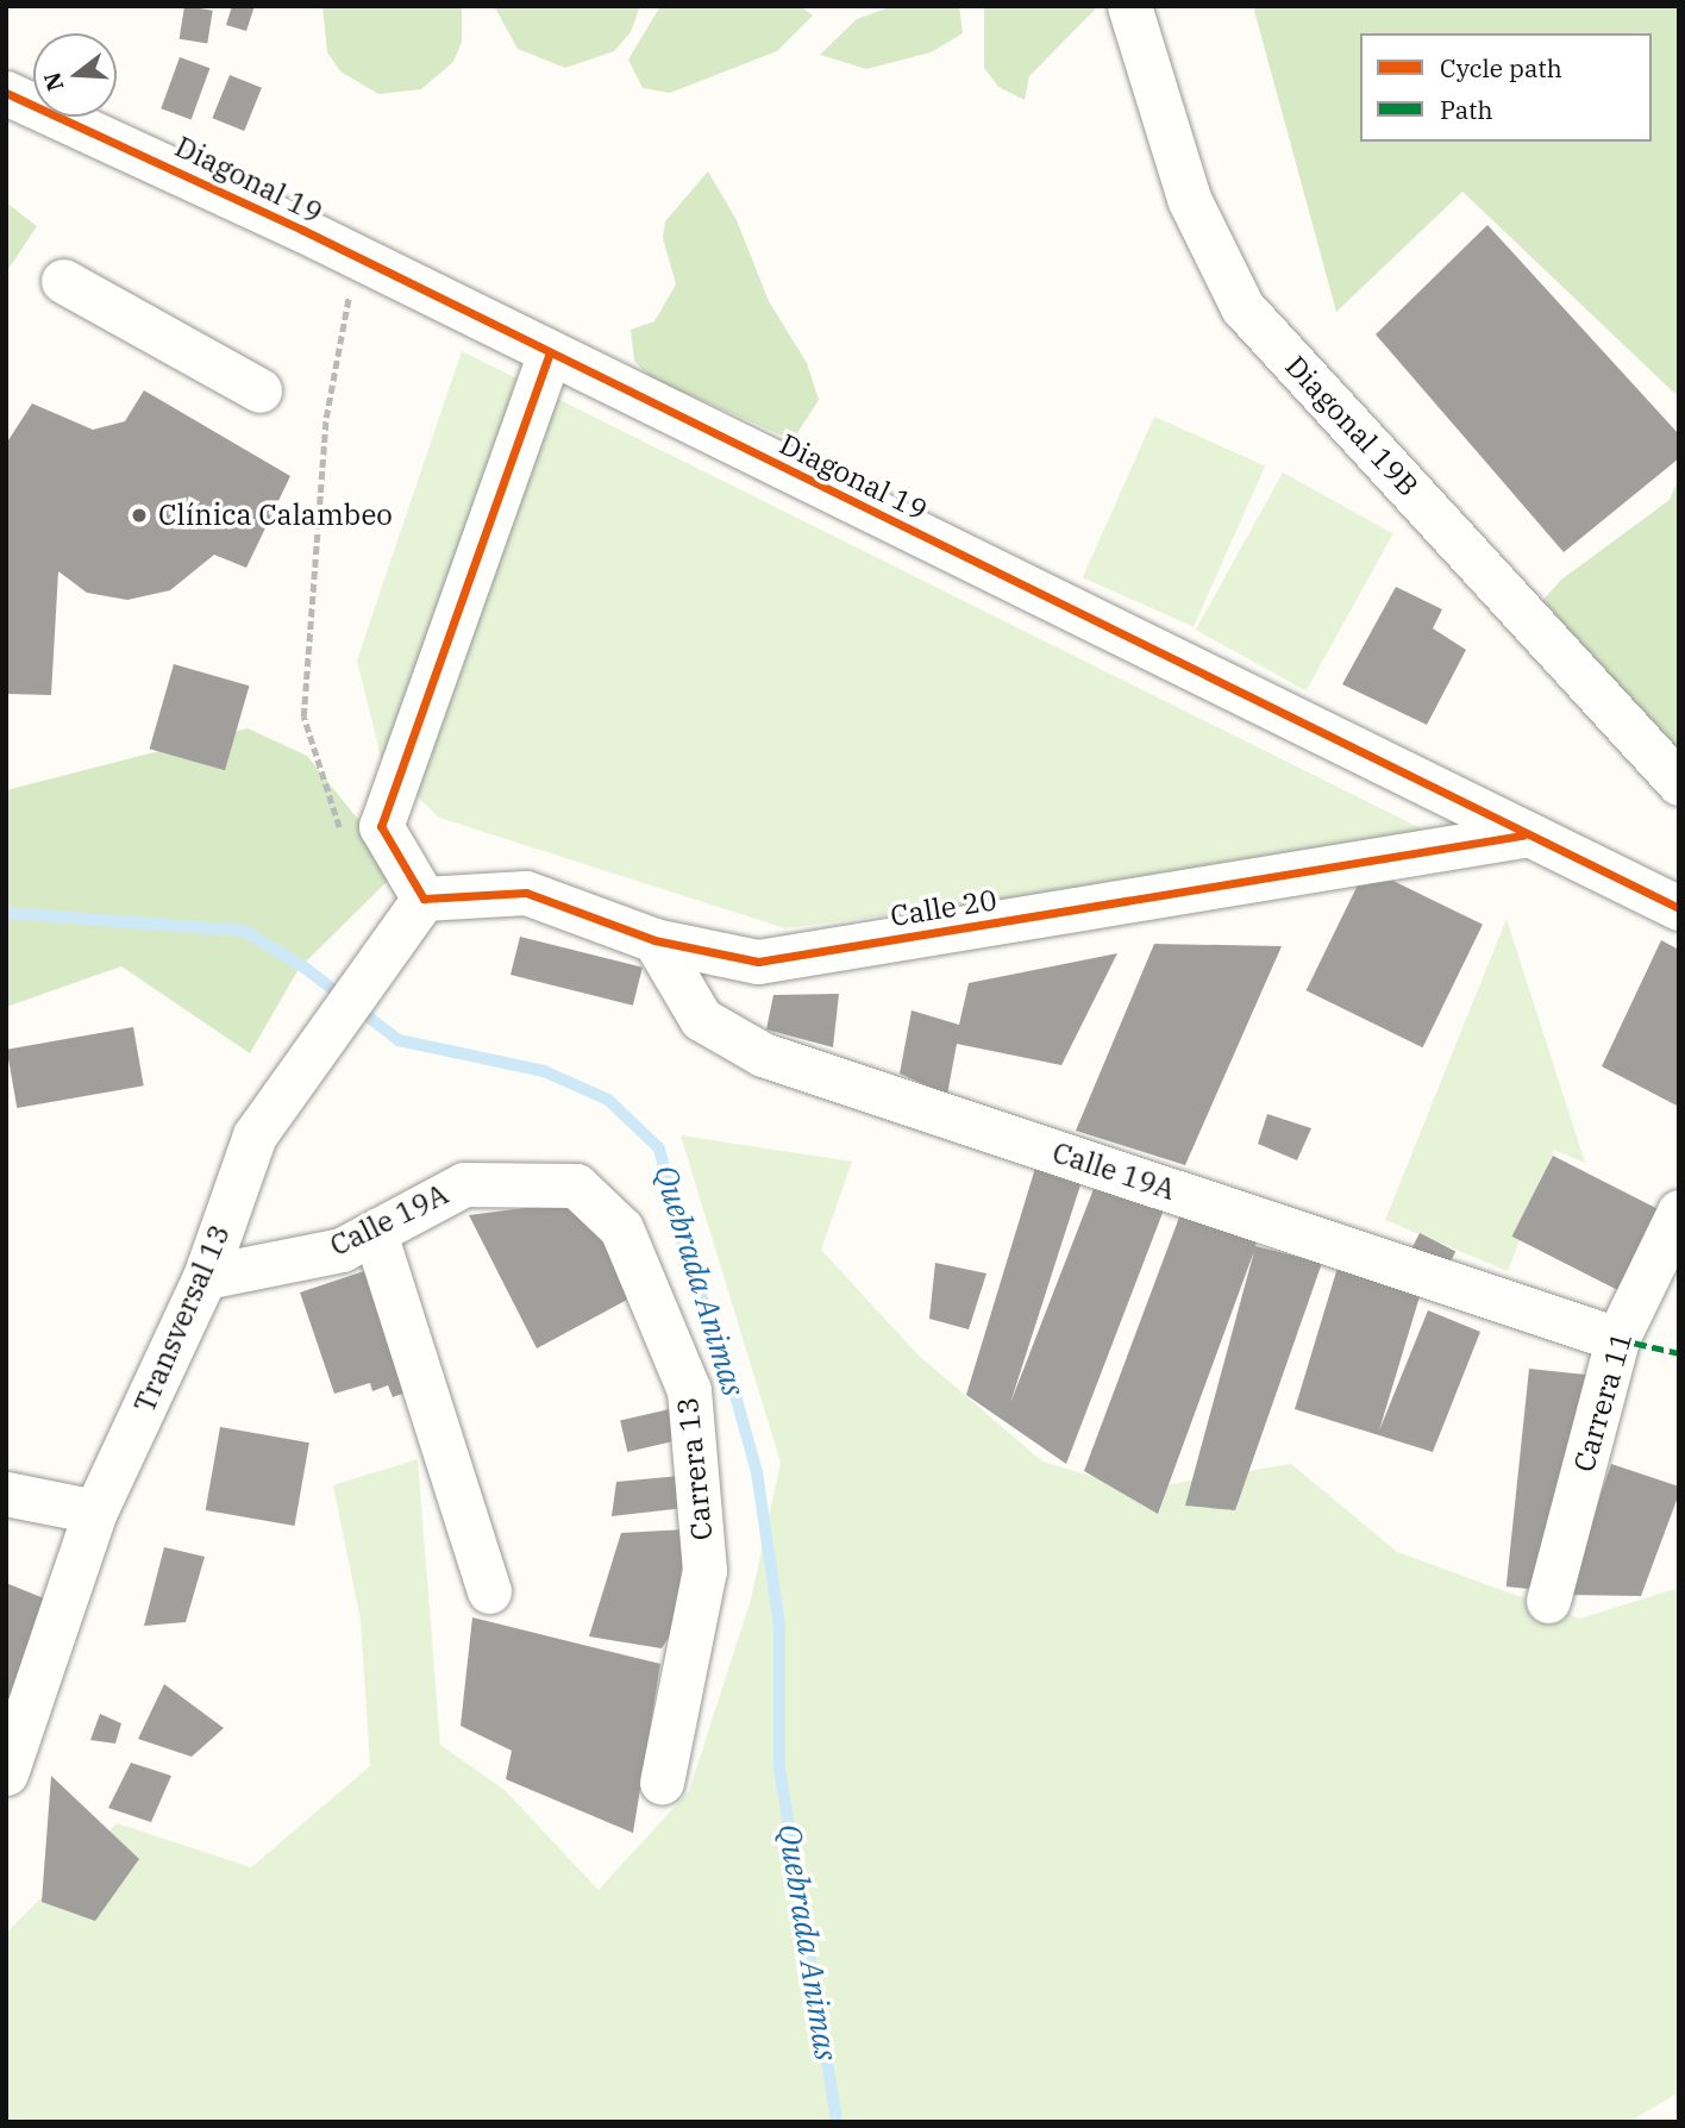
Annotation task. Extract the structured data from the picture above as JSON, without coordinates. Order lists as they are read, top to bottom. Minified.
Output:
{"streets":{"street":["Diagonal 19","Diagonal 19B","Calle 20","Calle 19A","Transversal 13","Carrera 11","Carrera 13"]},"crossings":[["Diagonal 19","Calle 20"],["Calle 20","Calle 19A"],["Calle 20","Transversal 13"],["Calle 19A","Transversal 13"],["Calle 19A","Carrera 11"],["Calle 19A","Carrera 13"]],"water":["Quebrada Animas"],"places":["Clínica Calambeo"],"legend":["Cycle path","Path"],"north":"left"}
